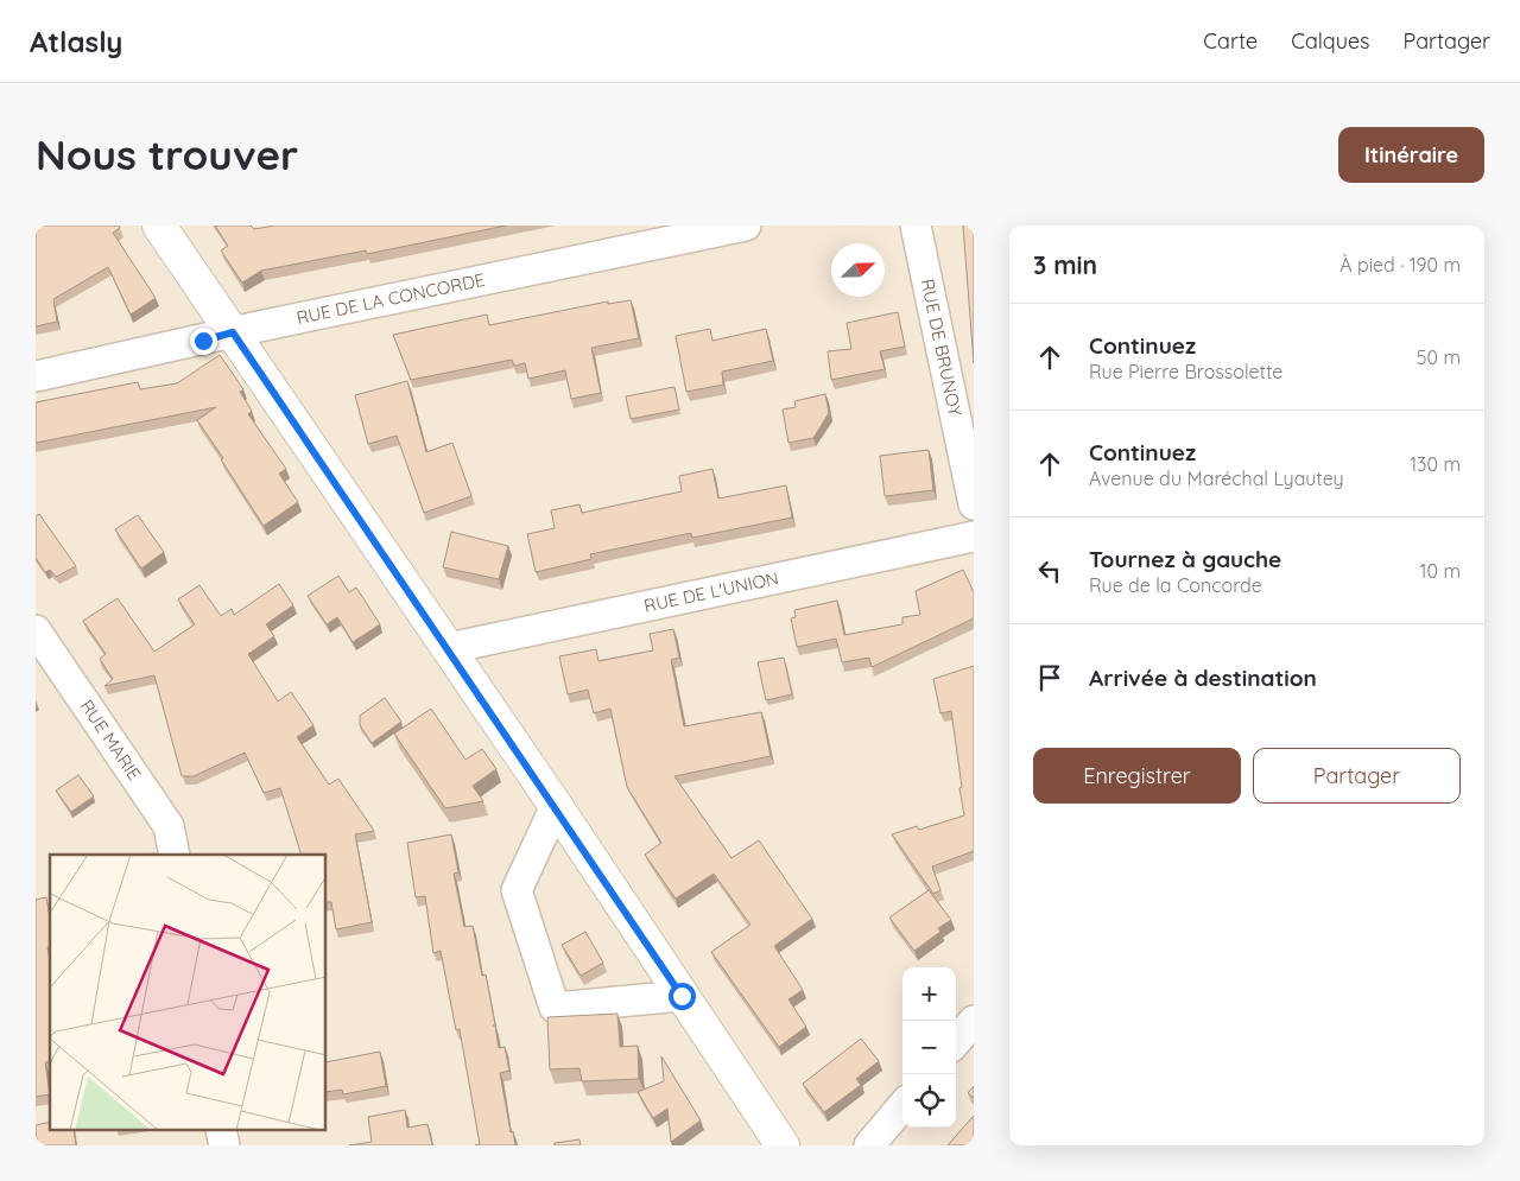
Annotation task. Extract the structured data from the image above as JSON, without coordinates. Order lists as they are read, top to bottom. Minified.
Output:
{"streets":{"street":["RUE DE LA CONCORDE","RUE DE BRUNOY","RUE DE L'UNION","RUE MARIE"]},"north":"top right","page":{"header":"Atlasly","nav":["Carte","Calques","Partager"],"buttons":["Itinéraire",["Enregistrer","Partager"]],"title":"Nous trouver","heading":["3 min","À pied · 190 m"],"list":[["Continuez","Rue Pierre Brossolette","50 m"],["Continuez","Avenue du Maréchal Lyautey","130 m"],["Tournez à gauche","Rue de la Concorde","10 m"],"Arrivée à destination"],"map_buttons":["+","−"]}}
